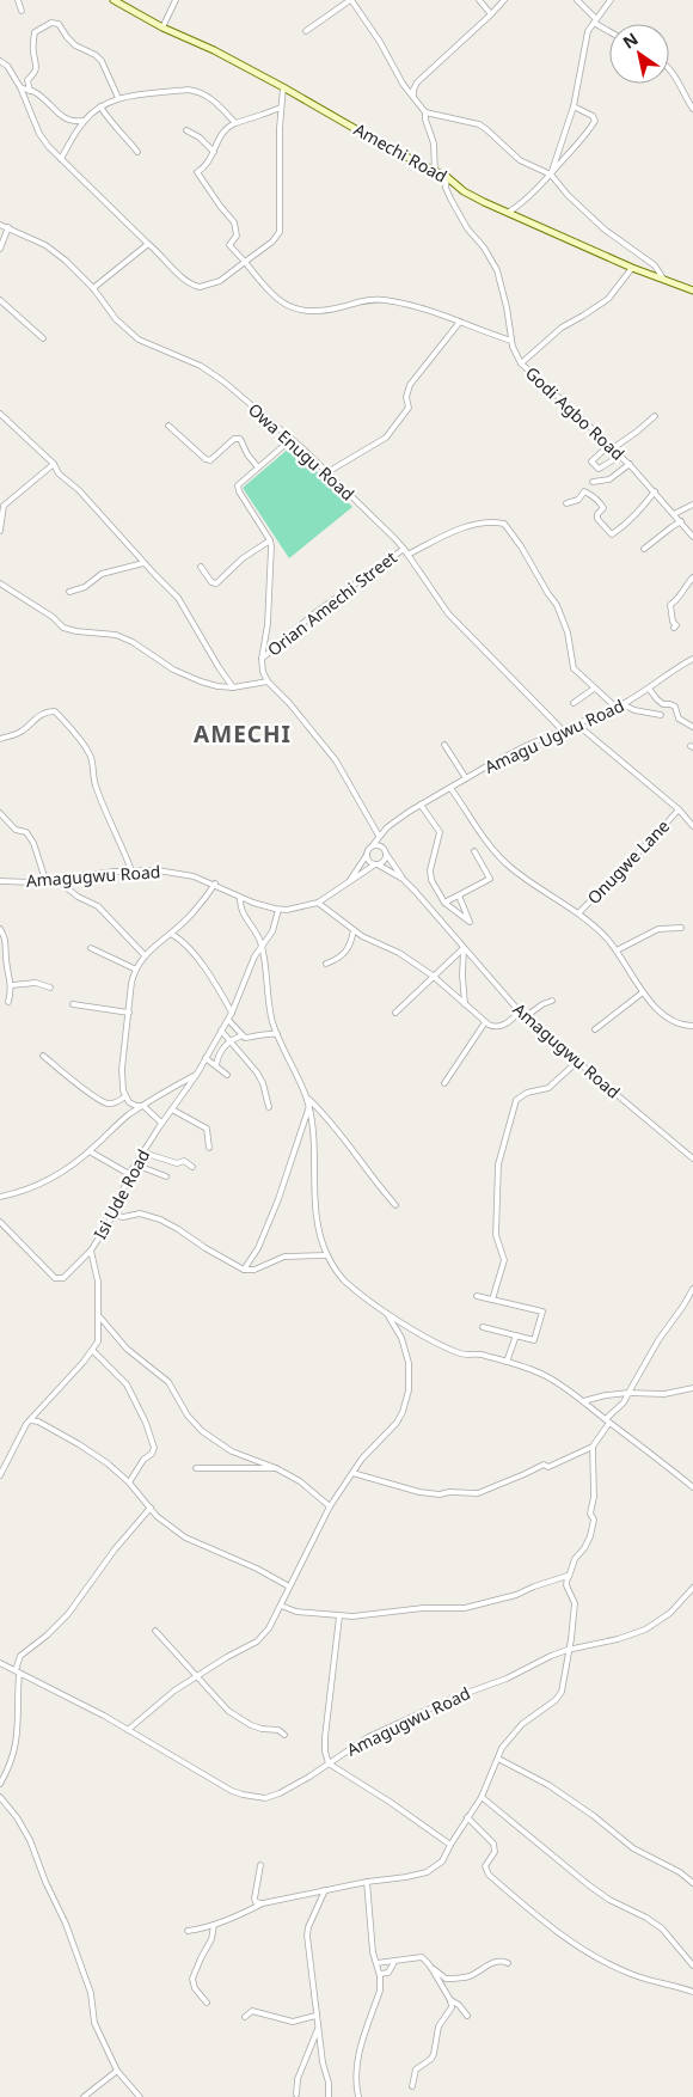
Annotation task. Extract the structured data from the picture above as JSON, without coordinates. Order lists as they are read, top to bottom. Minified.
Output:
{"streets":{"main road":["Amechi Road"],"street":["Godi Agbo Road","Owa Enugu Road","Orian Amechi Street","Amagu Ugwu Road","Onugwe Lane","Amagugwu Road","Isi Ude Road"]},"crossings":[["Amechi Road","Godi Agbo Road"],["Owa Enugu Road","Orian Amechi Street"],["Owa Enugu Road","Amagu Ugwu Road"],["Orian Amechi Street","Amagu Ugwu Road"],["Amagugwu Road","Isi Ude Road"]],"districts":["AMECHI"],"north":"top left"}
